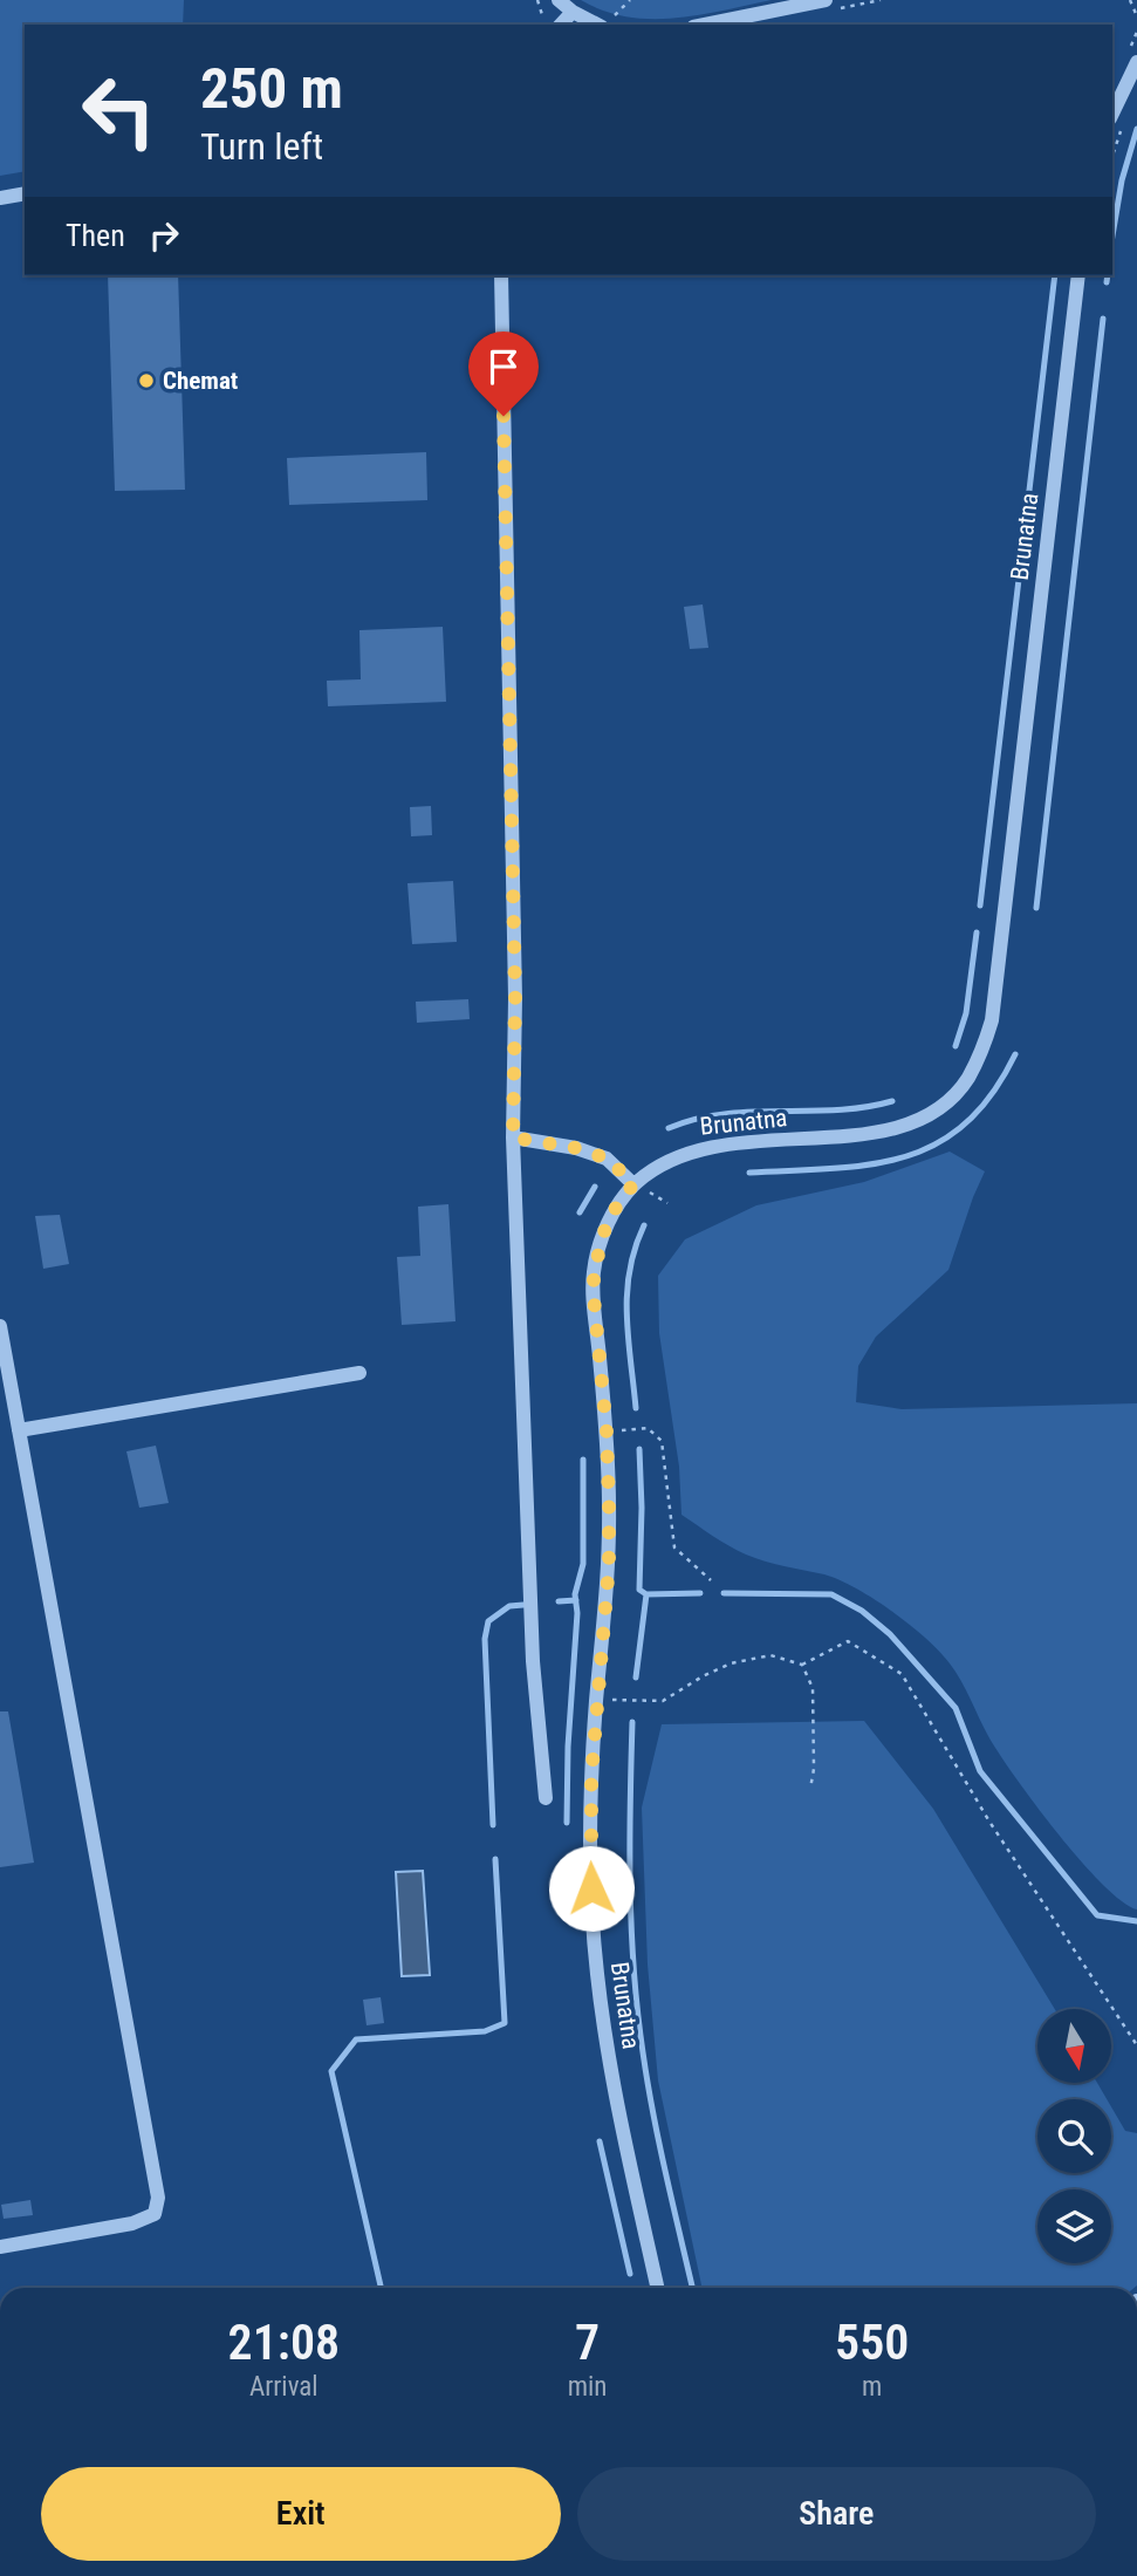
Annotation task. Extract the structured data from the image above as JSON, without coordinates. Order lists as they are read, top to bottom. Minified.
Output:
{"streets":{"street":["Brunatna"]},"places":["Chemat"],"north":"bottom","page":{"turn":["250 m","Turn left"],"then":"Then","eta":["21:08","Arrival","7","min","550","m"],"buttons":["Exit","Share"]}}
